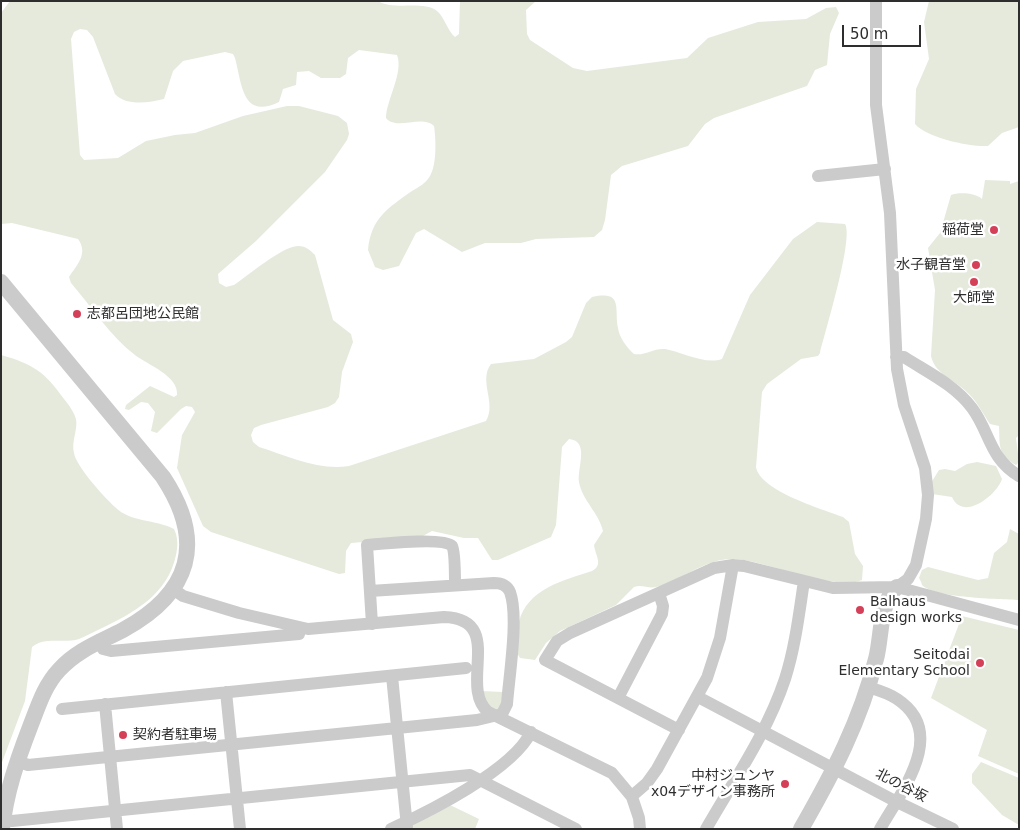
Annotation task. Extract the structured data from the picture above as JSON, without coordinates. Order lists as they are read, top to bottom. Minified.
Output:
{"streets":{"street":["北の谷坂"]},"places":["稲荷堂","水子観音堂","大師堂","志都呂団地公民館","Balhaus design works","Seitodai Elementary School","契約者駐車場","中村ジュンヤ x04デザイン事務所"],"scale_bar":"50 m"}
